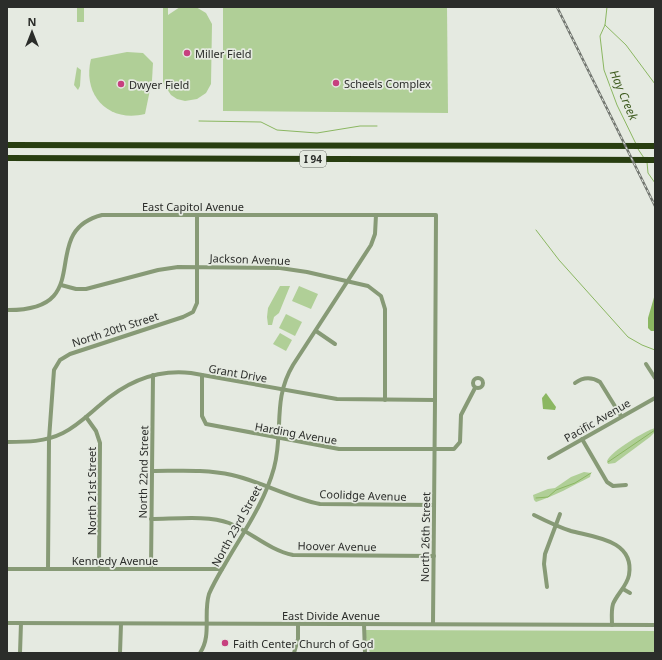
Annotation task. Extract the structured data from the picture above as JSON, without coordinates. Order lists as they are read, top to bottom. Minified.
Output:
{"streets":{"highway":["I 94"],"street":["East Capitol Avenue","Jackson Avenue","North 20th Street","Grant Drive","Pacific Avenue","Harding Avenue","North 22nd Street","North 21st Street","Coolidge Avenue","North 23rd Street","North 26th Street","Hoover Avenue","Kennedy Avenue","East Divide Avenue"]},"crossings":[["East Capitol Avenue","Jackson Avenue"],["East Capitol Avenue","North 20th Street"],["East Capitol Avenue","Grant Drive"],["East Capitol Avenue","North 23rd Street"],["Jackson Avenue","North 20th Street"],["Jackson Avenue","Grant Drive"],["Jackson Avenue","North 23rd Street"],["North 20th Street","Grant Drive"],["North 20th Street","Kennedy Avenue"],["Grant Drive","Harding Avenue"],["Grant Drive","North 22nd Street"],["Grant Drive","North 21st Street"],["Grant Drive","North 23rd Street"],["Harding Avenue","North 23rd Street"],["Harding Avenue","North 26th Street"],["North 22nd Street","Coolidge Avenue"],["North 22nd Street","Hoover Avenue"],["North 22nd Street","Kennedy Avenue"],["North 21st Street","Kennedy Avenue"],["Coolidge Avenue","North 23rd Street"],["Coolidge Avenue","North 26th Street"],["North 23rd Street","Hoover Avenue"],["North 23rd Street","Kennedy Avenue"],["North 23rd Street","East Divide Avenue"],["North 26th Street","Hoover Avenue"],["North 26th Street","East Divide Avenue"]],"water":["Hay Creek"],"places":["Miller Field","Scheels Complex","Dwyer Field","Faith Center Church of God"],"north":"top"}
